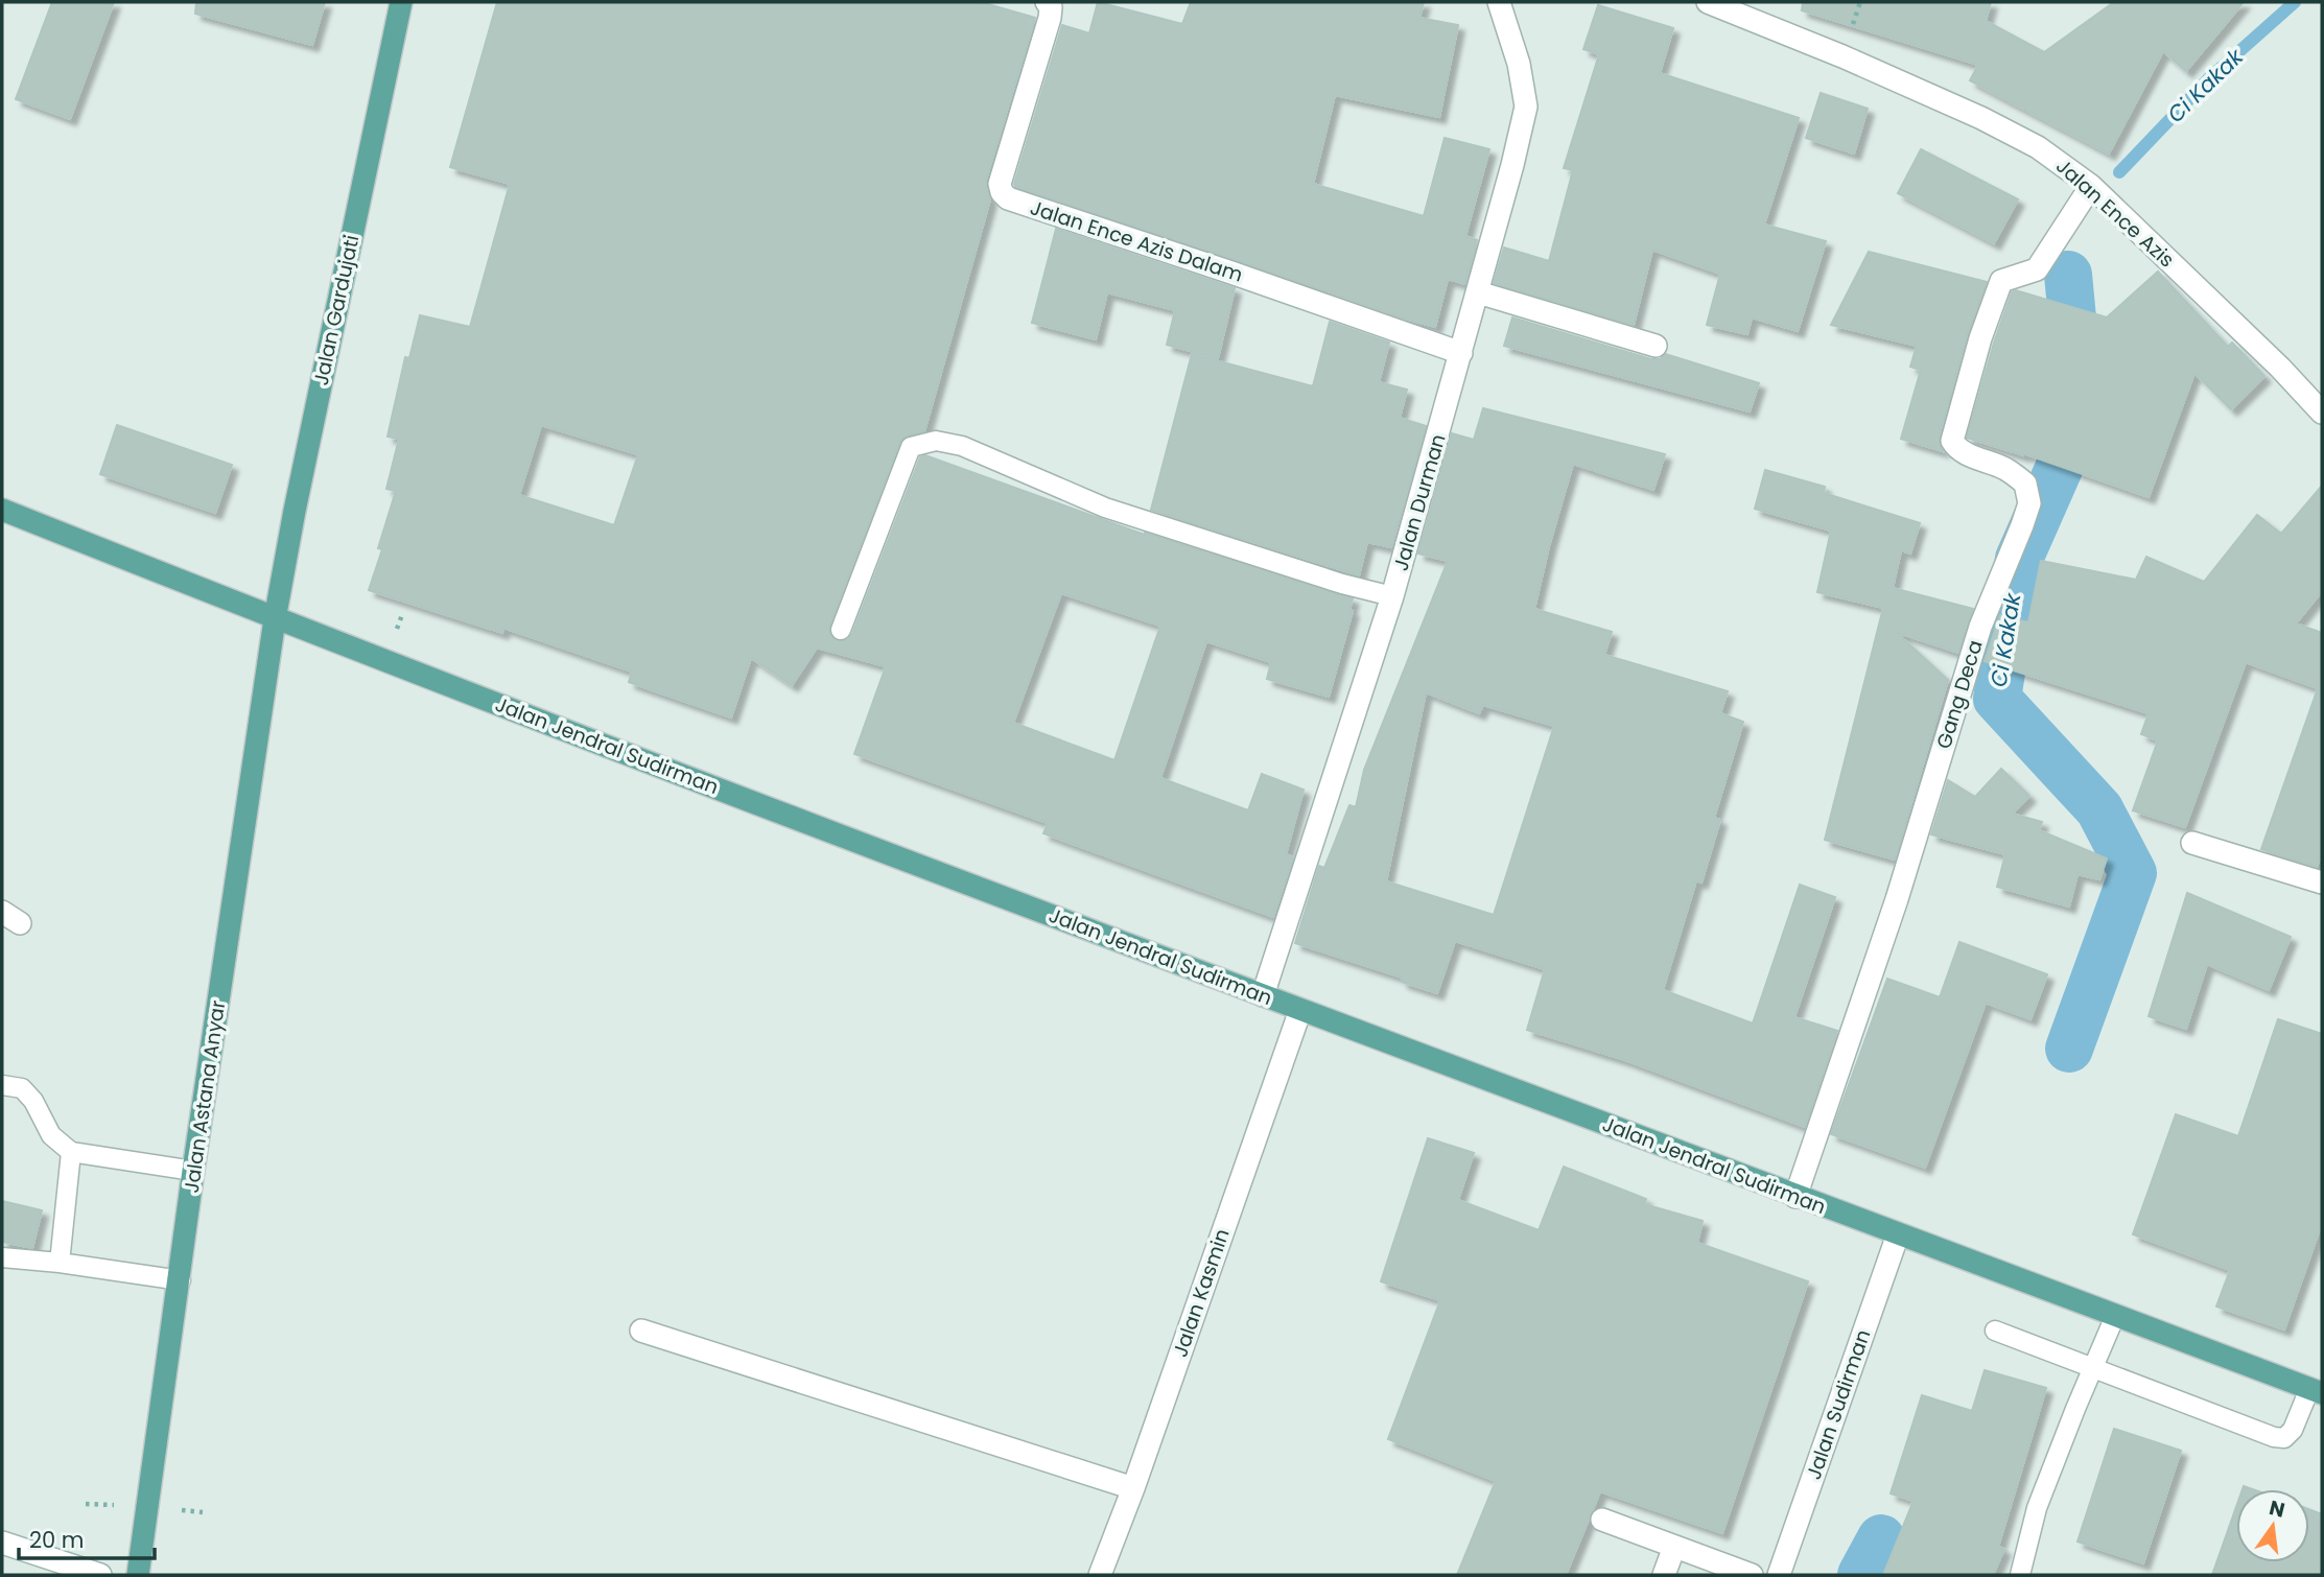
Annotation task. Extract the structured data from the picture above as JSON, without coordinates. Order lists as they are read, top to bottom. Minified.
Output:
{"streets":{"main road":["Jalan Gardujati","Jalan Jendral Sudirman","Jalan Astana Anyar"],"street":["Jalan Ence Azis","Jalan Ence Azis Dalam","Jalan Durman","Gang Deca","Jalan Kasmin","Jalan Sudirman"]},"crossings":[["Jalan Ence Azis","Gang Deca"],["Jalan Ence Azis Dalam","Jalan Durman"],["Jalan Gardujati","Jalan Jendral Sudirman"],["Jalan Gardujati","Jalan Astana Anyar"],["Jalan Durman","Jalan Jendral Sudirman"],["Gang Deca","Jalan Jendral Sudirman"],["Jalan Jendral Sudirman","Jalan Astana Anyar"],["Jalan Jendral Sudirman","Jalan Kasmin"],["Jalan Jendral Sudirman","Jalan Sudirman"]],"water":["Ci Kakak"],"scale_bar":"20 m","north":"top"}
